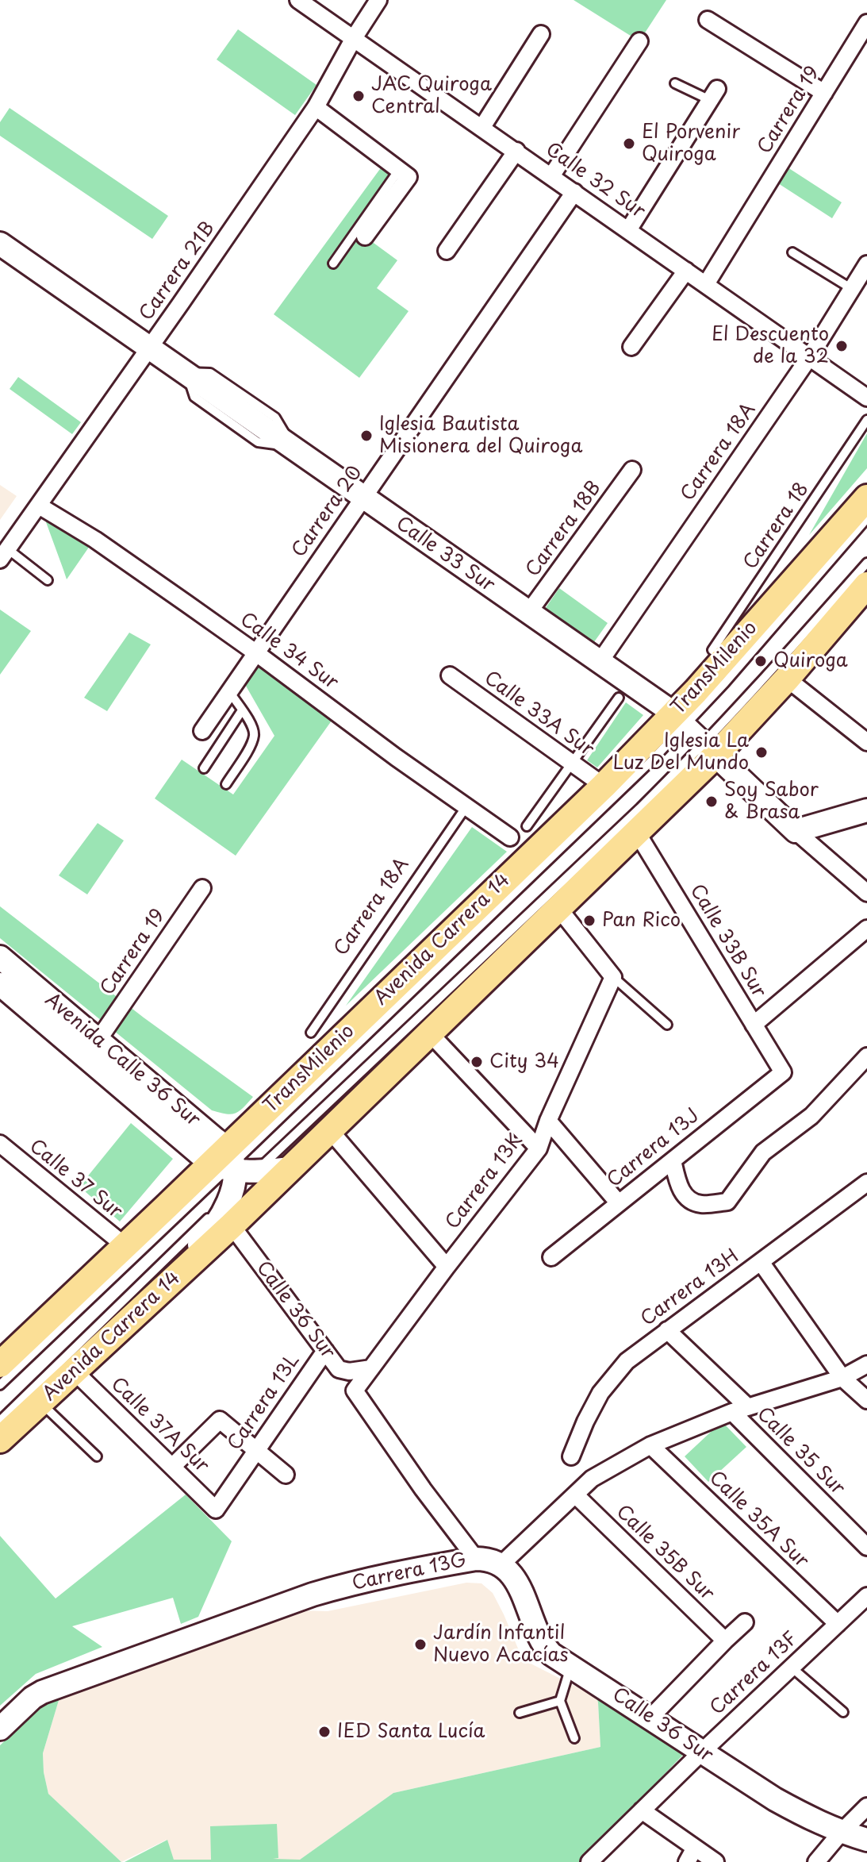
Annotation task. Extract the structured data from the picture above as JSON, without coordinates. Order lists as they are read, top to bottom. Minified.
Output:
{"streets":{"main road":["Avenida Carrera 14"],"street":["Carrera 19","Calle 32 Sur","Carrera 21B","Carrera 18A","Carrera 20","Carrera 18B","Calle 33 Sur","Calle 34 Sur","Calle 33A Sur","Calle 33B Sur","Avenida Calle 36 Sur","Carrera 13J","Calle 37 Sur","Carrera 13K","Carrera 13H","Calle 36 Sur","Carrera 13L","Calle 37A Sur","Calle 35 Sur","Calle 35A Sur","Calle 35B Sur","Carrera 13G","Carrera 13F"],"lane":["Carrera 18","TransMilenio"]},"crossings":[["Carrera 19","Calle 32 Sur"],["Carrera 19","Avenida Calle 36 Sur"],["Calle 32 Sur","Carrera 21B"],["Calle 32 Sur","Carrera 18A"],["Calle 32 Sur","Carrera 20"],["Carrera 21B","Calle 33 Sur"],["Carrera 21B","Calle 34 Sur"],["Carrera 18A","Calle 33 Sur"],["Carrera 18A","Calle 34 Sur"],["Carrera 20","Calle 33 Sur"],["Carrera 20","Calle 34 Sur"],["Carrera 18B","Calle 33 Sur"],["Calle 33 Sur","TransMilenio"],["Calle 33 Sur","Avenida Carrera 14"],["TransMilenio","Avenida Carrera 14"],["TransMilenio","Avenida Calle 36 Sur"],["Calle 33A Sur","Avenida Carrera 14"],["Avenida Carrera 14","Calle 33B Sur"],["Avenida Carrera 14","Avenida Calle 36 Sur"],["Avenida Carrera 14","Calle 37 Sur"],["Avenida Carrera 14","Calle 36 Sur"],["Avenida Carrera 14","Calle 37A Sur"],["Calle 33B Sur","Carrera 13J"],["Carrera 13K","Calle 36 Sur"],["Carrera 13K","Carrera 13G"],["Carrera 13H","Calle 35 Sur"],["Calle 36 Sur","Carrera 13L"],["Calle 36 Sur","Carrera 13G"],["Calle 36 Sur","Carrera 13F"],["Carrera 13L","Calle 37A Sur"],["Calle 35A Sur","Carrera 13F"]],"places":["JAC Quiroga Central","El Porvenir Quiroga","El Descuento de la 32","Iglesia Bautista Misionera del Quiroga","Quiroga","Iglesia La Luz Del Mundo","Soy Sabor & Brasa","Pan Rico","City 34","Jardín Infantil Nuevo Acacías","IED Santa Lucía"]}
